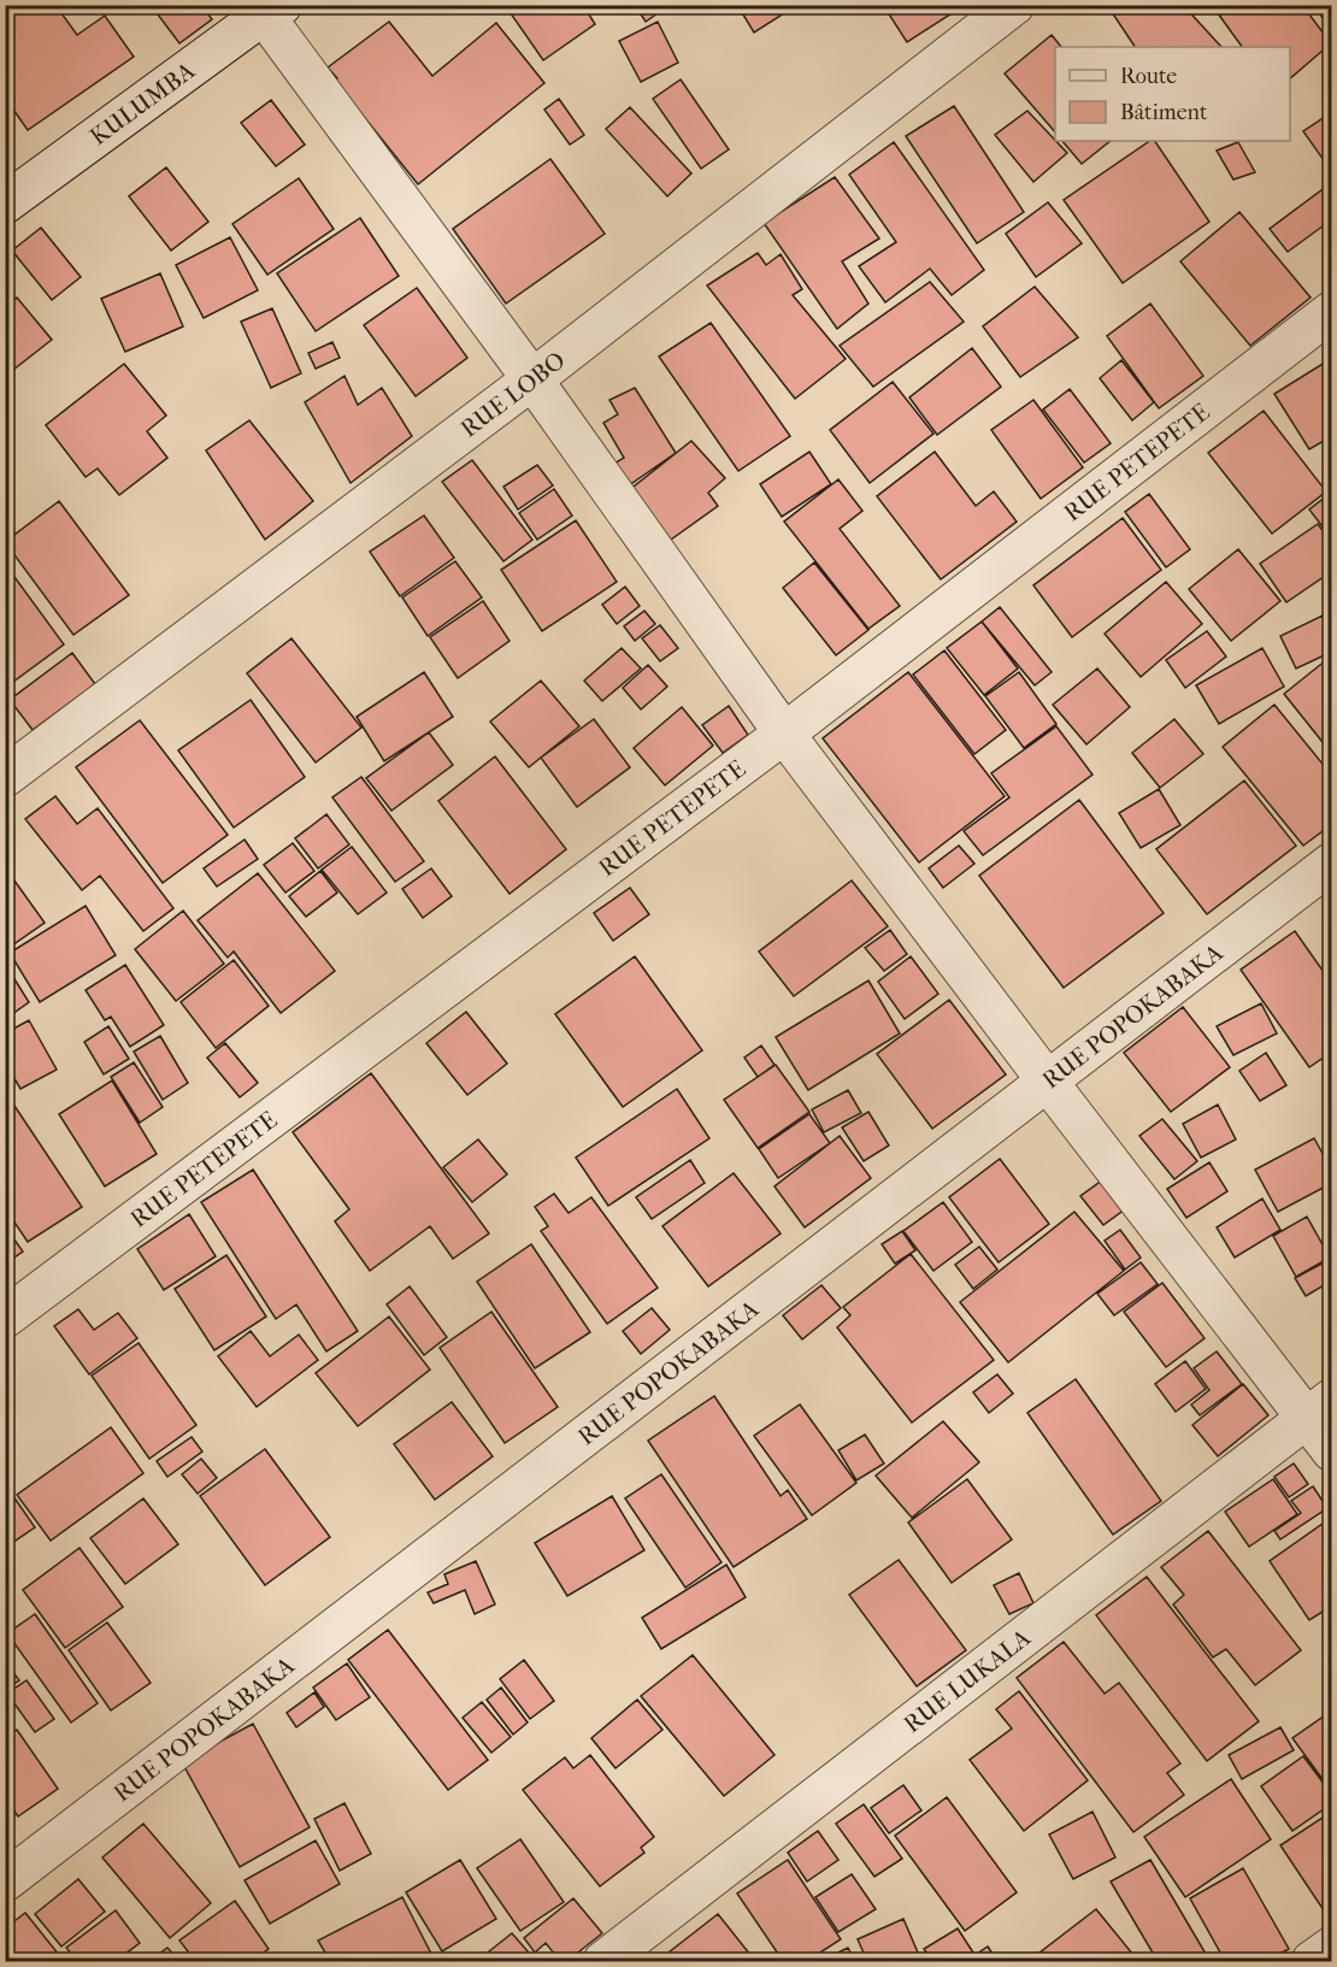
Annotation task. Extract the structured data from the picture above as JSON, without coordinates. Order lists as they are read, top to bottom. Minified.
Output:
{"streets":{"street":["KULUMBA","RUE LOBO","RUE PETEPETE","RUE POPOKABAKA","RUE LUKALA"]},"legend":["Route","Bâtiment"]}
